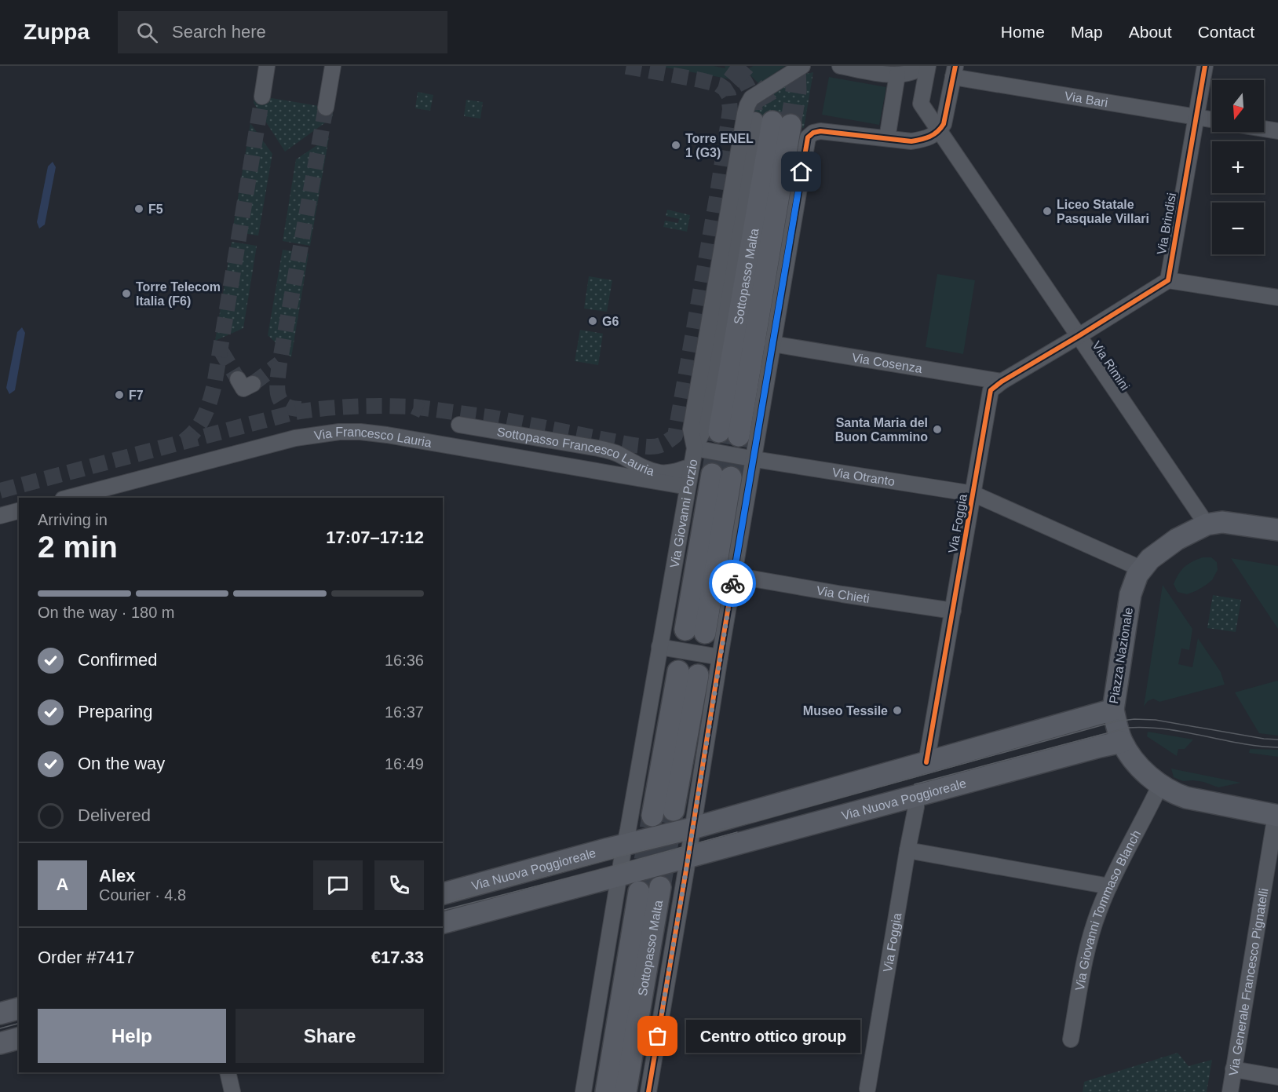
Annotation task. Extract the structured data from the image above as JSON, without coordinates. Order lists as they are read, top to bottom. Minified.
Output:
{"streets":{"main road":["Sottopasso Malta","Piazza Nazionale","Via Nuova Poggioreale"],"street":["Via Bari","Via Brindisi","Via Cosenza","Via Rimini","Via Francesco Lauria","Sottopasso Francesco Lauria","Via Otranto","Via Giovanni Porzio","Via Foggia","Via Chieti","Via Giovanni Tommaso Blanch","Via Generale Francesco Pignatelli"]},"crossings":[["Via Bari","Via Brindisi"],["Via Cosenza","Via Foggia"],["Via Rimini","Via Foggia"],["Via Rimini","Piazza Nazionale"],["Via Francesco Lauria","Sottopasso Francesco Lauria"],["Via Francesco Lauria","Via Giovanni Porzio"],["Sottopasso Francesco Lauria","Via Giovanni Porzio"],["Via Otranto","Via Giovanni Porzio"],["Via Otranto","Via Foggia"],["Via Otranto","Piazza Nazionale"],["Via Giovanni Porzio","Via Nuova Poggioreale"],["Via Foggia","Via Chieti"],["Via Foggia","Via Nuova Poggioreale"],["Piazza Nazionale","Via Nuova Poggioreale"],["Piazza Nazionale","Via Giovanni Tommaso Blanch"],["Piazza Nazionale","Via Generale Francesco Pignatelli"]],"places":["Torre ENEL 1 (G3)","F5","Liceo Statale Pasquale Villari","Torre Telecom Italia (F6)","G6","F7","Santa Maria del Buon Cammino","Museo Tessile","Centro ottico group"],"north":"bottom","page":{"header":"Zuppa","search":"Search here","nav":["Home","Map","About","Contact"],"map_buttons":["+","−"],"heading":["2 min","Arriving in","17:07–17:12"],"panel":["Alex","Courier · 4.8","Order #7417","€17.33"],"bar":"On the way · 180 m","list":[["Confirmed","16:36"],["Preparing","16:37"],["On the way","16:49"],"Delivered"],"round":"A","buttons":["Help","Share"],"bubble":"Centro ottico group"}}
